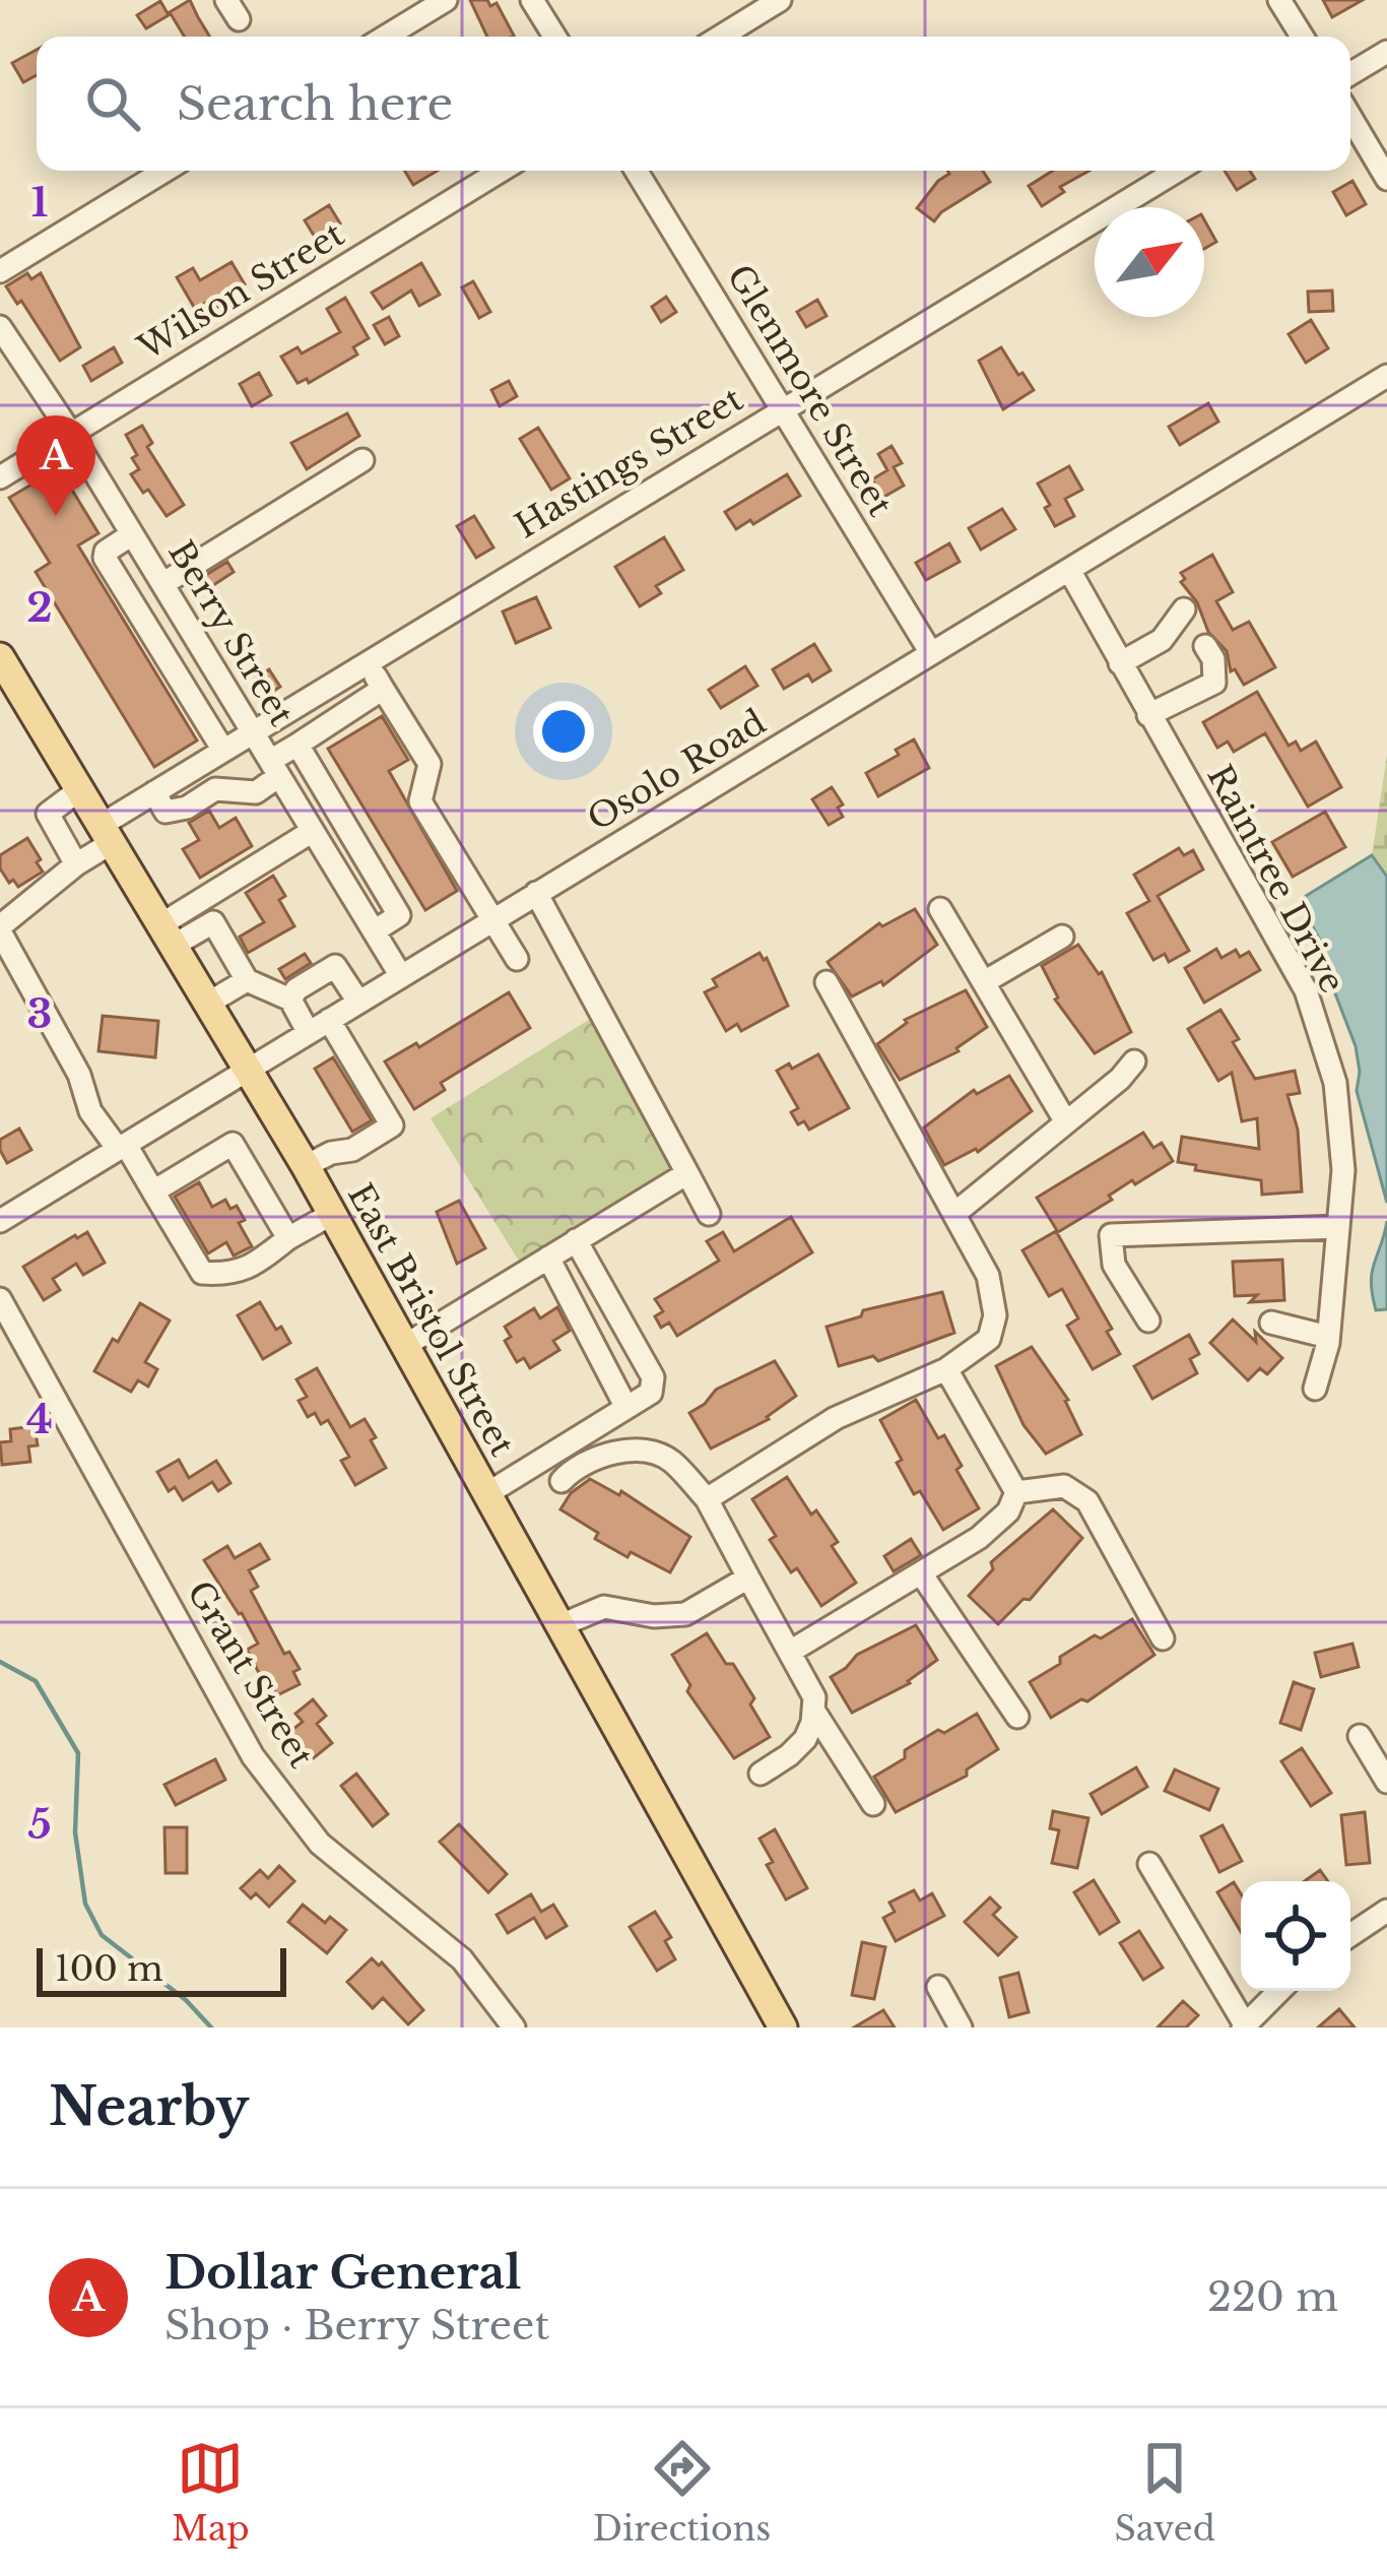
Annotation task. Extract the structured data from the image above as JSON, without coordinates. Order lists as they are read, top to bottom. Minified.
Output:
{"streets":{"main road":["East Bristol Street"],"street":["Wilson Street","Glenmore Street","Hastings Street","Berry Street","Osolo Road","Raintree Drive","Grant Street"]},"crossings":[["Wilson Street","Berry Street"],["Glenmore Street","Hastings Street"],["Glenmore Street","Osolo Road"],["Hastings Street","Berry Street"],["Hastings Street","East Bristol Street"],["Berry Street","Osolo Road"],["Osolo Road","Raintree Drive"],["Osolo Road","East Bristol Street"]],"scale_bar":"100 m","north":"top right","page":{"search":"Search here","pins":"A","scale":"100 m","heading":"Nearby","list":[{"mark":"A","name":"Dollar General","note":"Shop · Berry Street","value":"220 m"}],"nav":["Map","Directions","Saved"]},"grid":{"rows":["1","2","3","4","5"]}}
